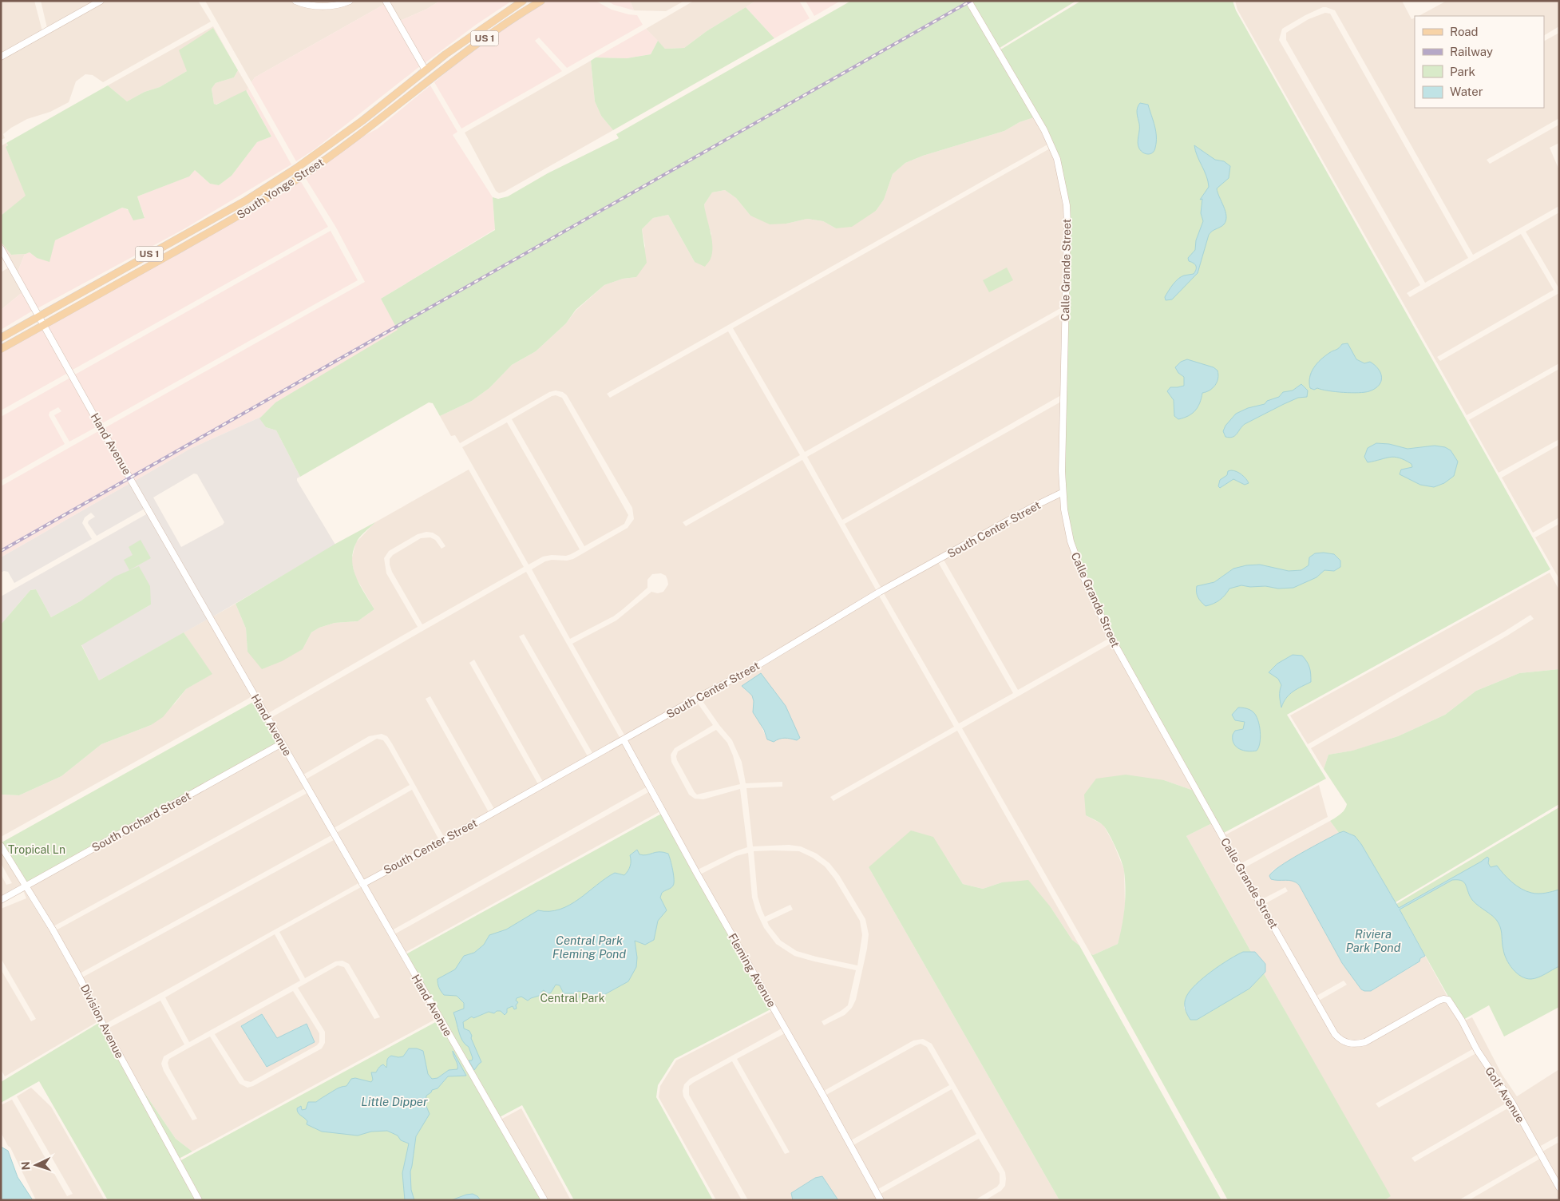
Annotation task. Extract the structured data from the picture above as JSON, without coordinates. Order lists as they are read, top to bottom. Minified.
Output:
{"streets":{"main road":["US 1","South Yonge Street"],"street":["Calle Grande Street","Hand Avenue","South Center Street","South Orchard Street","Fleming Avenue","Division Avenue","Golf Avenue"]},"crossings":[["South Yonge Street","Hand Avenue"],["Calle Grande Street","South Center Street"],["Calle Grande Street","Golf Avenue"],["Hand Avenue","South Center Street"],["Hand Avenue","South Orchard Street"],["South Center Street","Fleming Avenue"],["South Orchard Street","Division Avenue"]],"water":["Riviera Park Pond","Central Park Fleming Pond","Little Dipper"],"parks":["Tropical Ln","Central Park"],"legend":["Road","Railway","Park","Water"],"north":"left"}
